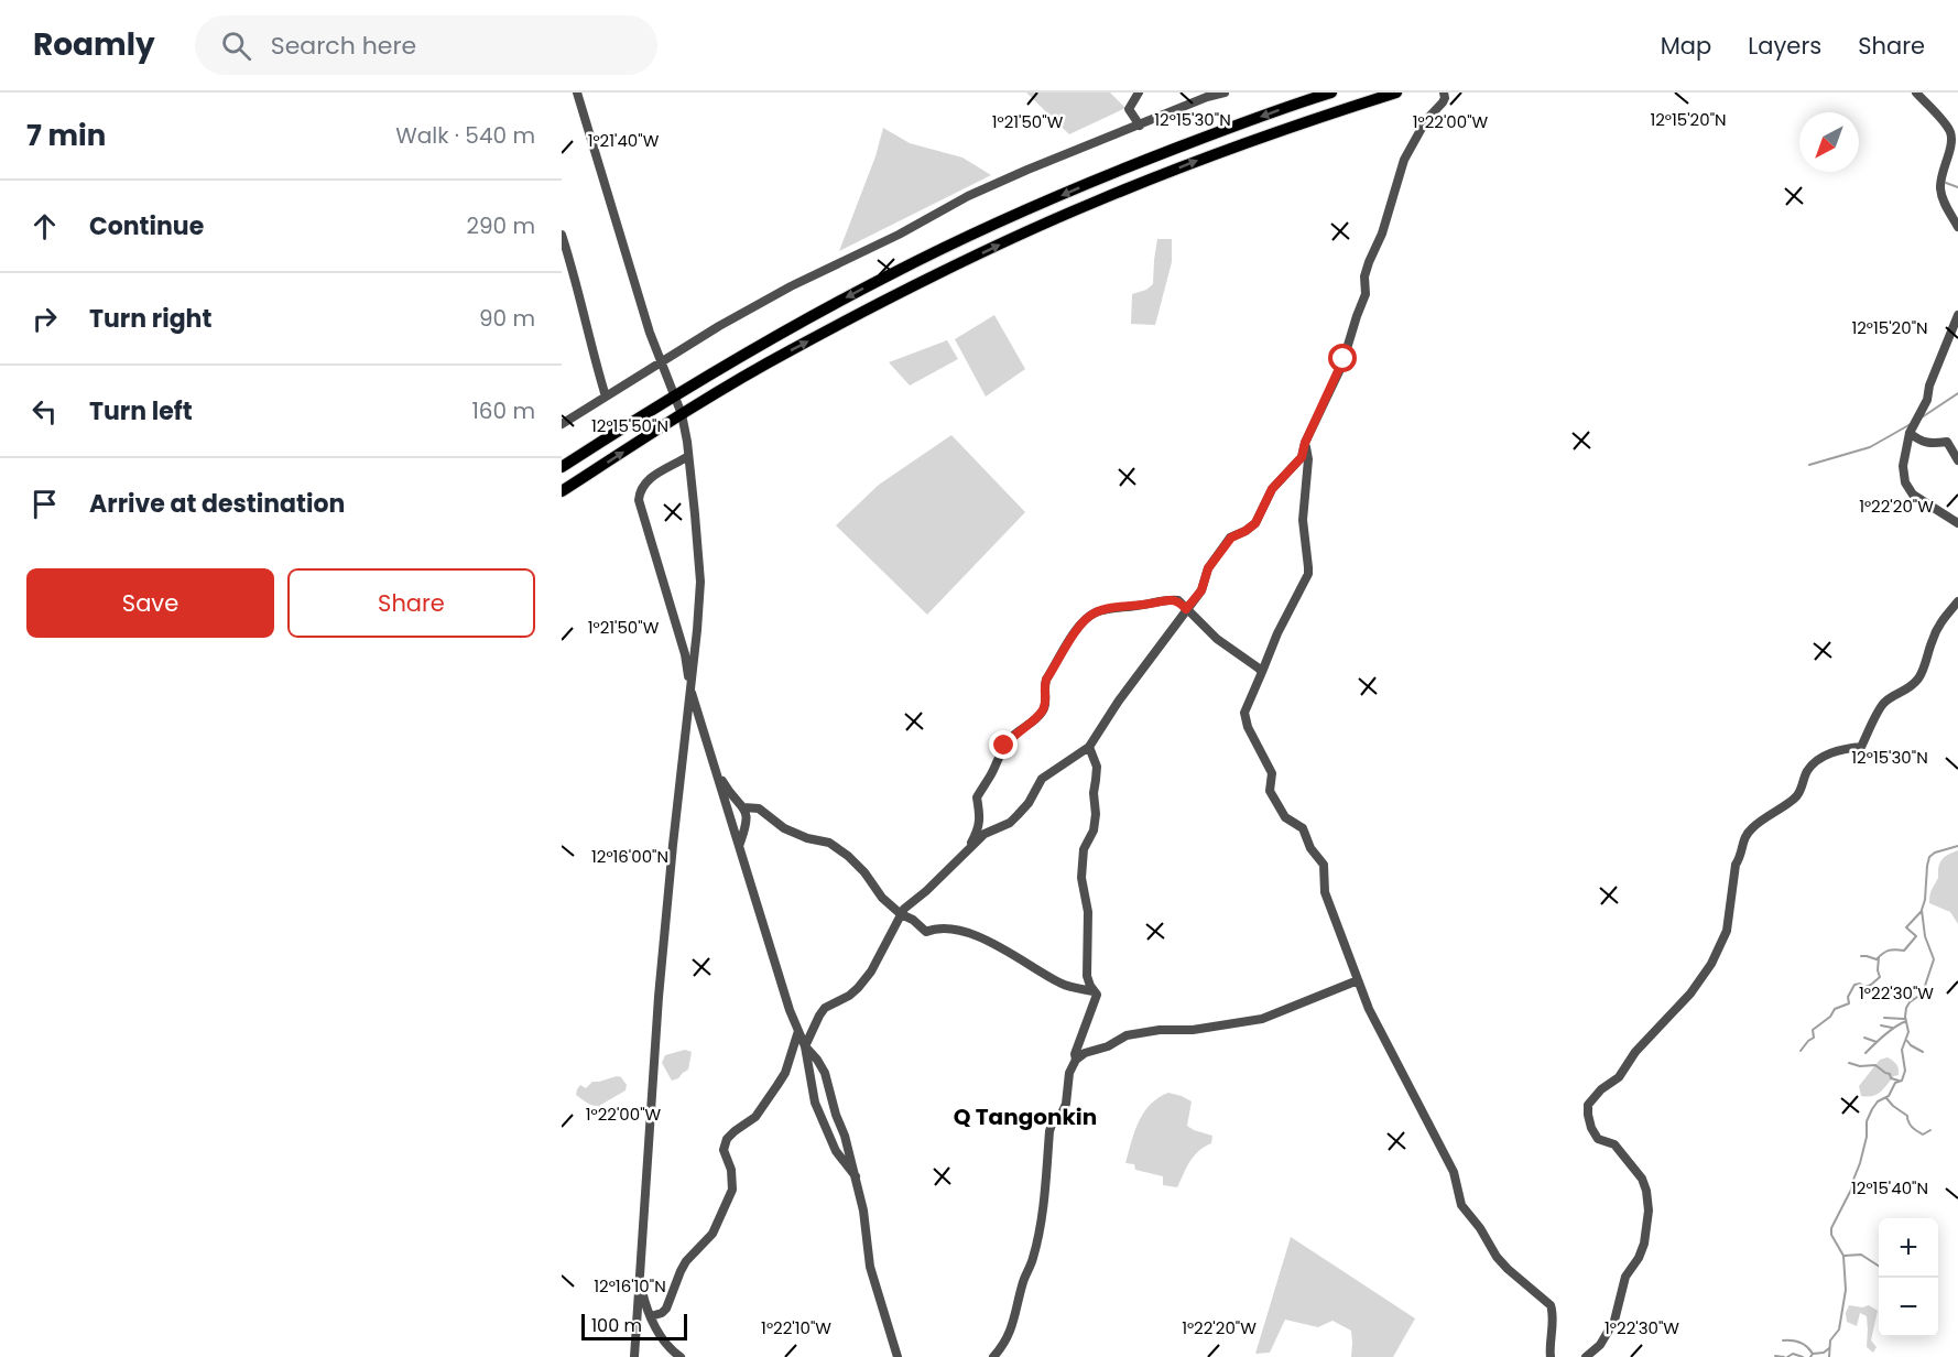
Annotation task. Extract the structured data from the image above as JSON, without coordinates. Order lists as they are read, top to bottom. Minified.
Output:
{"districts":["Q Tangonkin"],"scale_bar":"100 m","north":"bottom left","page":{"header":"Roamly","search":"Search here","nav":["Map","Layers","Share"],"heading":["7 min","Walk · 540 m"],"list":[["Continue","290 m"],["Turn right","90 m"],["Turn left","160 m"],"Arrive at destination"],"buttons":["Save","Share"],"map_buttons":["+","−"],"scale":"100 m"},"coordinates":["12°15'30\"N","12°15'20\"N","1°21'50\"W","1°22'00\"W","1°21'40\"W","12°15'50\"N","1°22'20\"W","12°16'00\"N","1°22'30\"W","12°15'40\"N","12°16'10\"N","1°22'10\"W"]}
